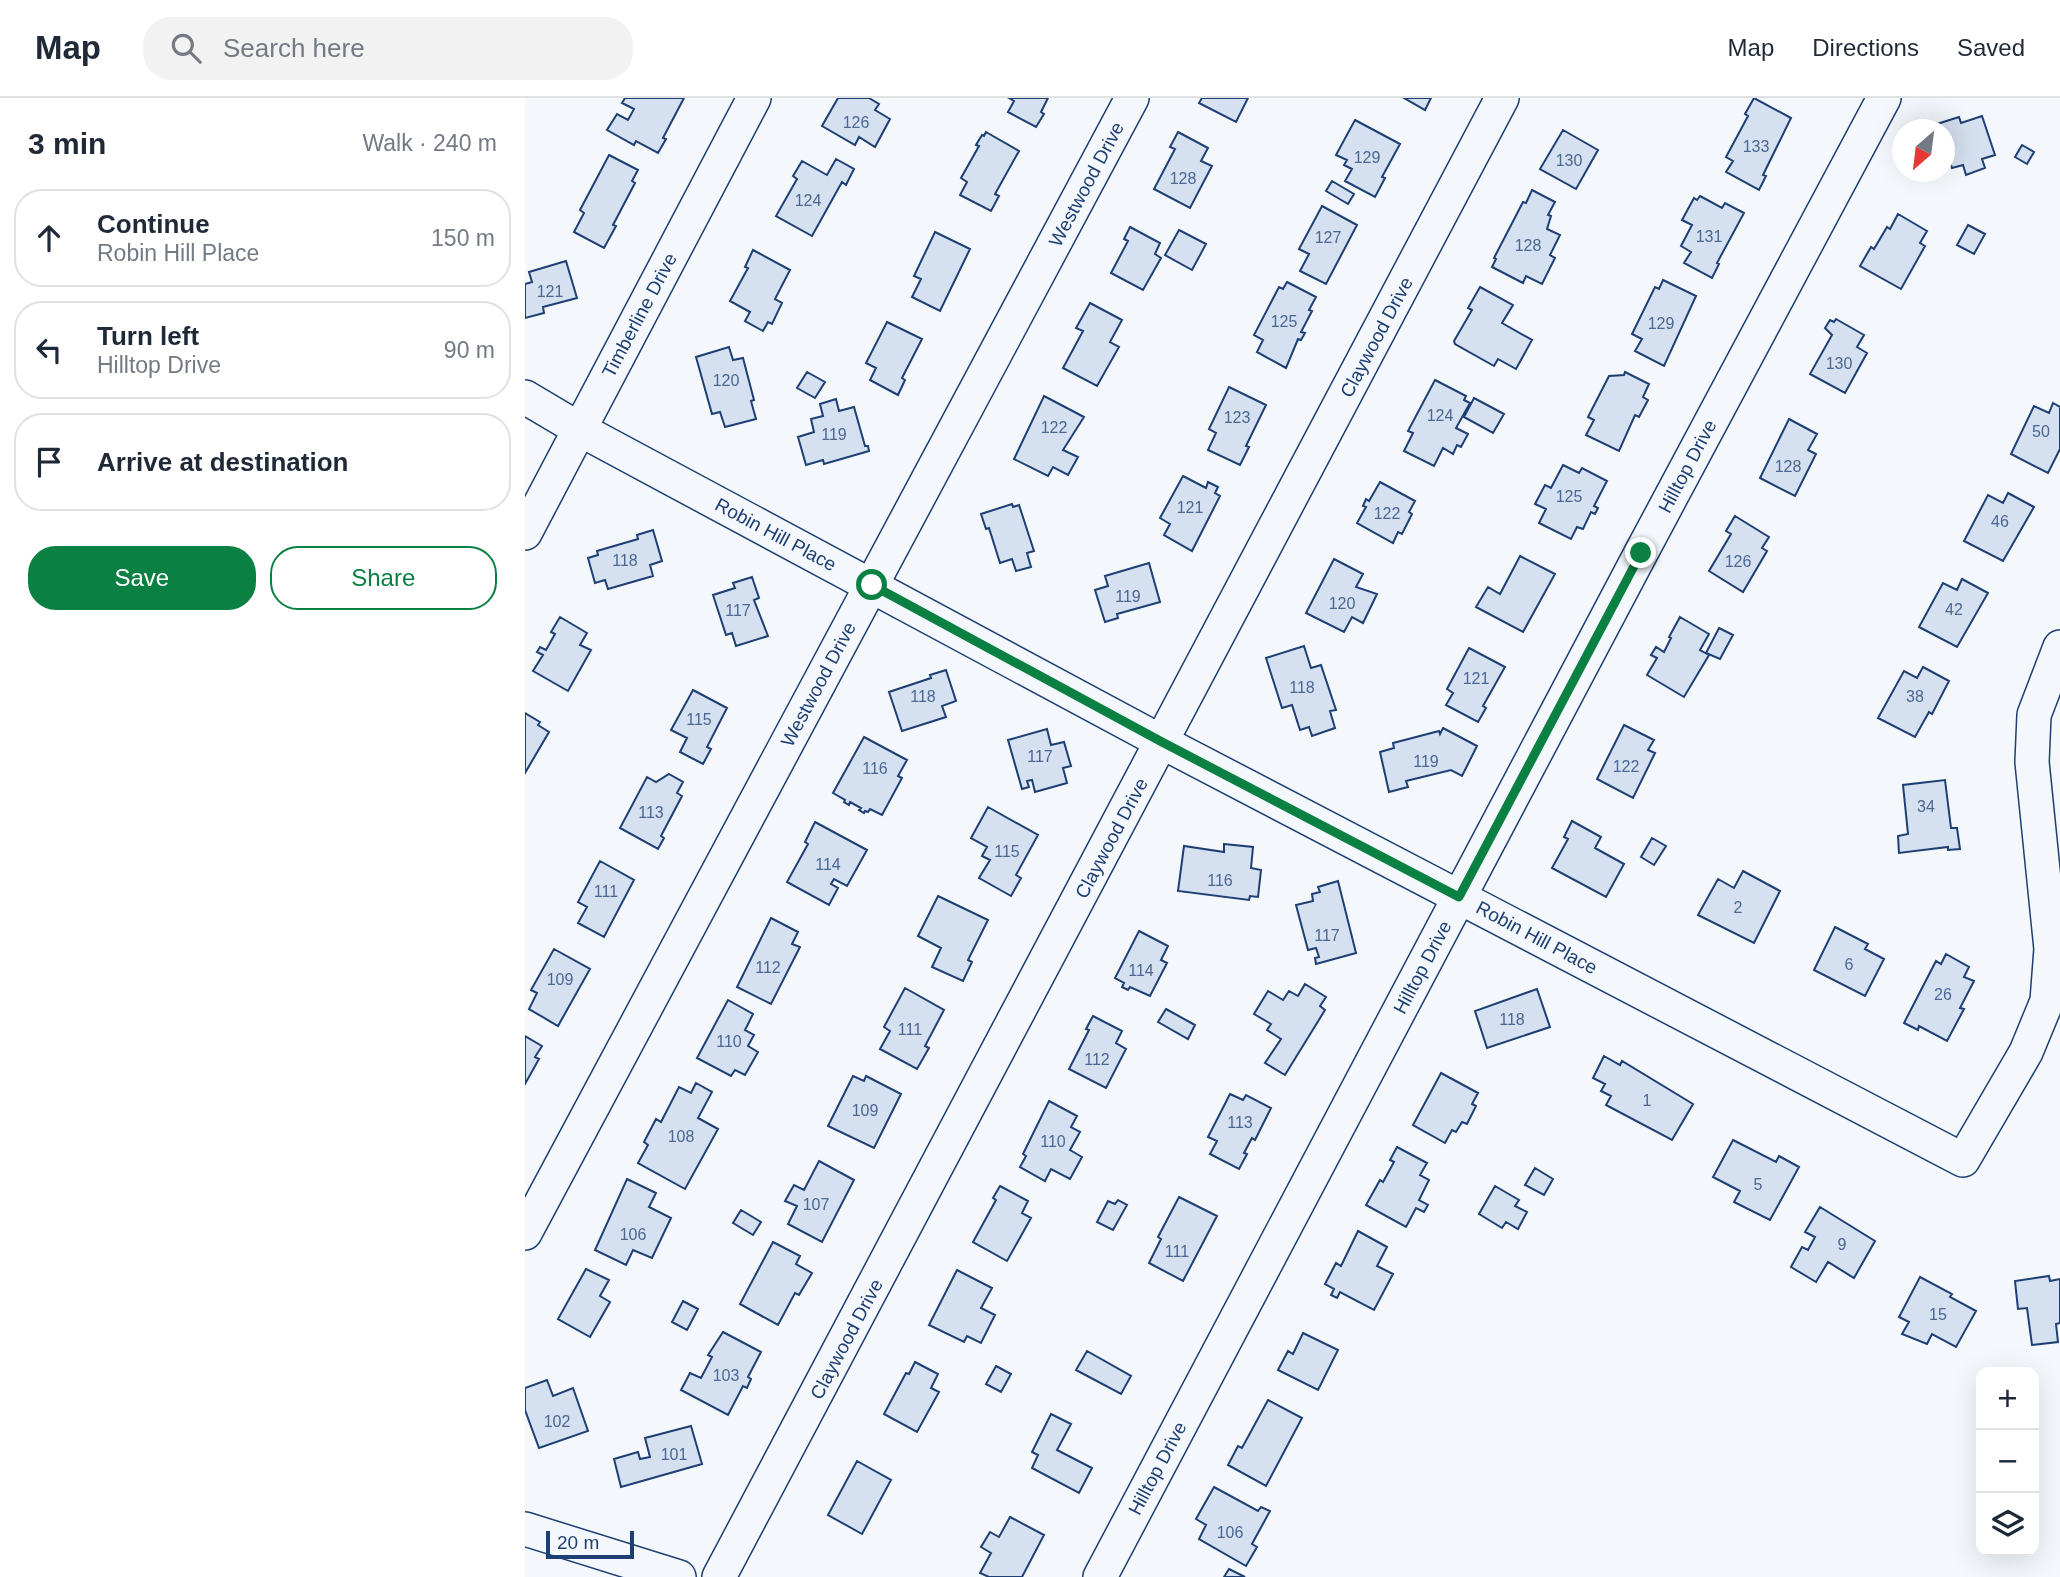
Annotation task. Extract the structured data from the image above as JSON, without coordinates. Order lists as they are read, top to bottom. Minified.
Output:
{"streets":{"street":["Westwood Drive","Timberline Drive","Claywood Drive","Hilltop Drive","Robin Hill Place"]},"crossings":[["Westwood Drive","Robin Hill Place"],["Timberline Drive","Robin Hill Place"],["Claywood Drive","Robin Hill Place"],["Hilltop Drive","Robin Hill Place"]],"house_numbers":["126","133","129","130","128","124","131","127","128","121","125","129","130","120","124","123","122","50","119","128","125","121","122","46","118","126","119","120","42","117","121","118","118","38","115","117","119","122","116","34","113","115","114","116","111","2","117","6","112","114","109","26","118","111","110","112","1","109","113","108","110","5","107","106","9","111","15","103","102","101","106"],"scale_bar":"20 m","north":"bottom left","page":{"header":"Map","search":"Search here","nav":["Map","Directions","Saved"],"heading":["3 min","Walk · 240 m"],"list":[["Continue","Robin Hill Place","150 m"],["Turn left","Hilltop Drive","90 m"],"Arrive at destination"],"buttons":["Save","Share"],"map_buttons":["+","−"],"scale":"20 m"}}
